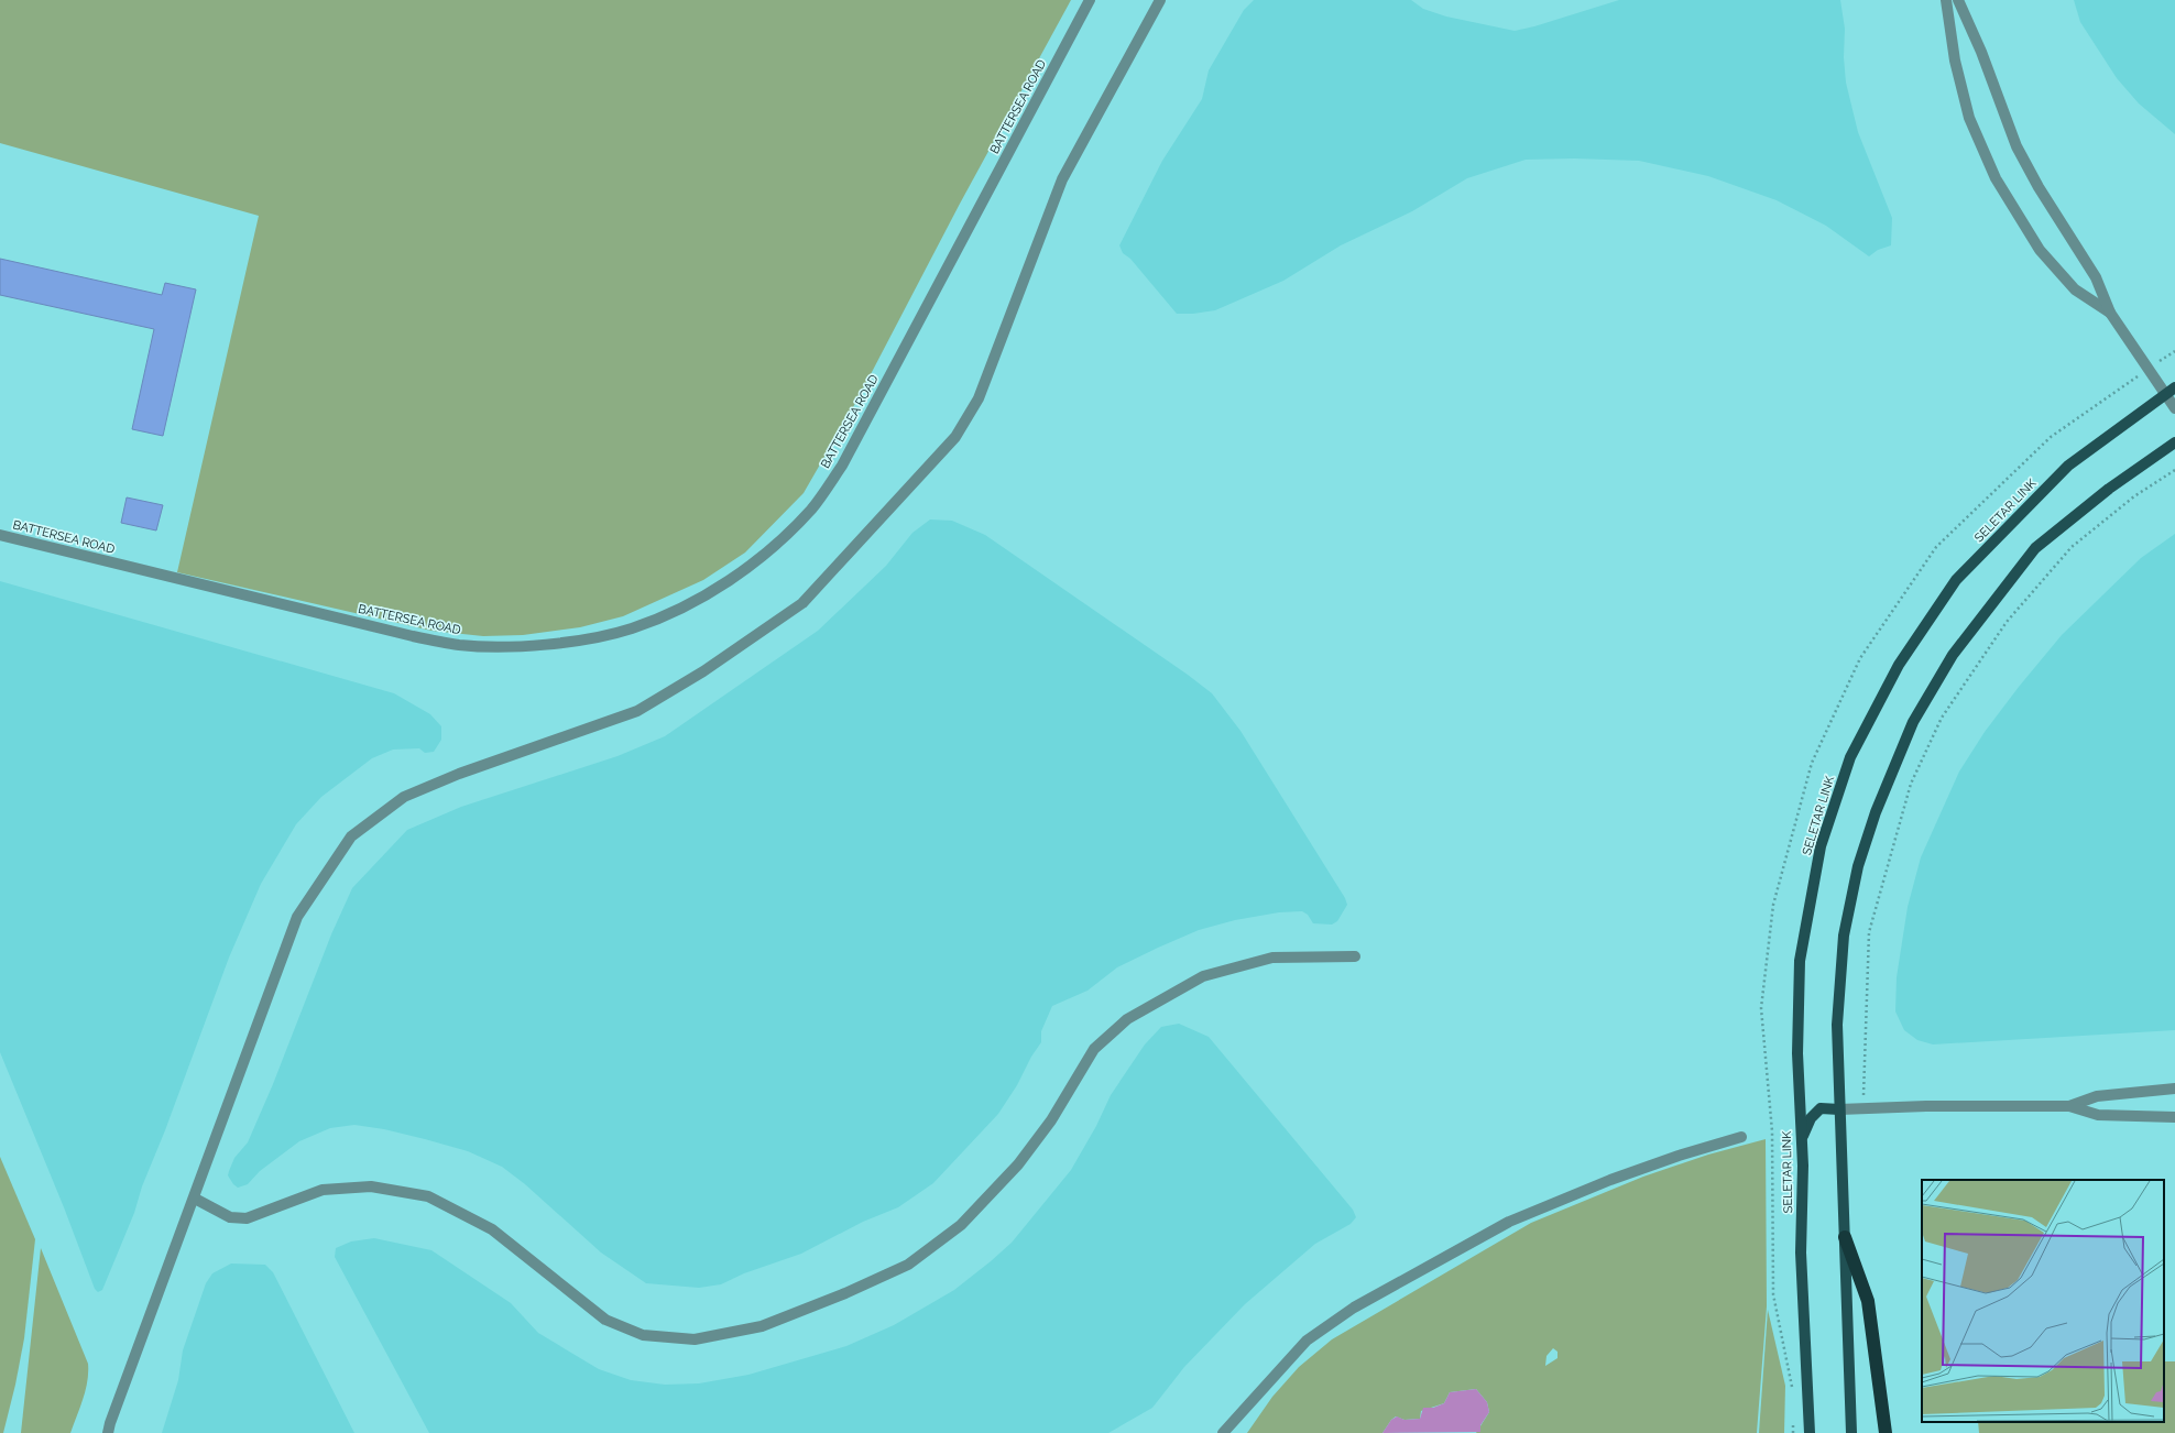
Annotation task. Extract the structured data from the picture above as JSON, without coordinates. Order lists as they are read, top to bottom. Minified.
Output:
{"streets":{"main road":["SELETAR LINK"],"lane":["BATTERSEA ROAD"]}}
